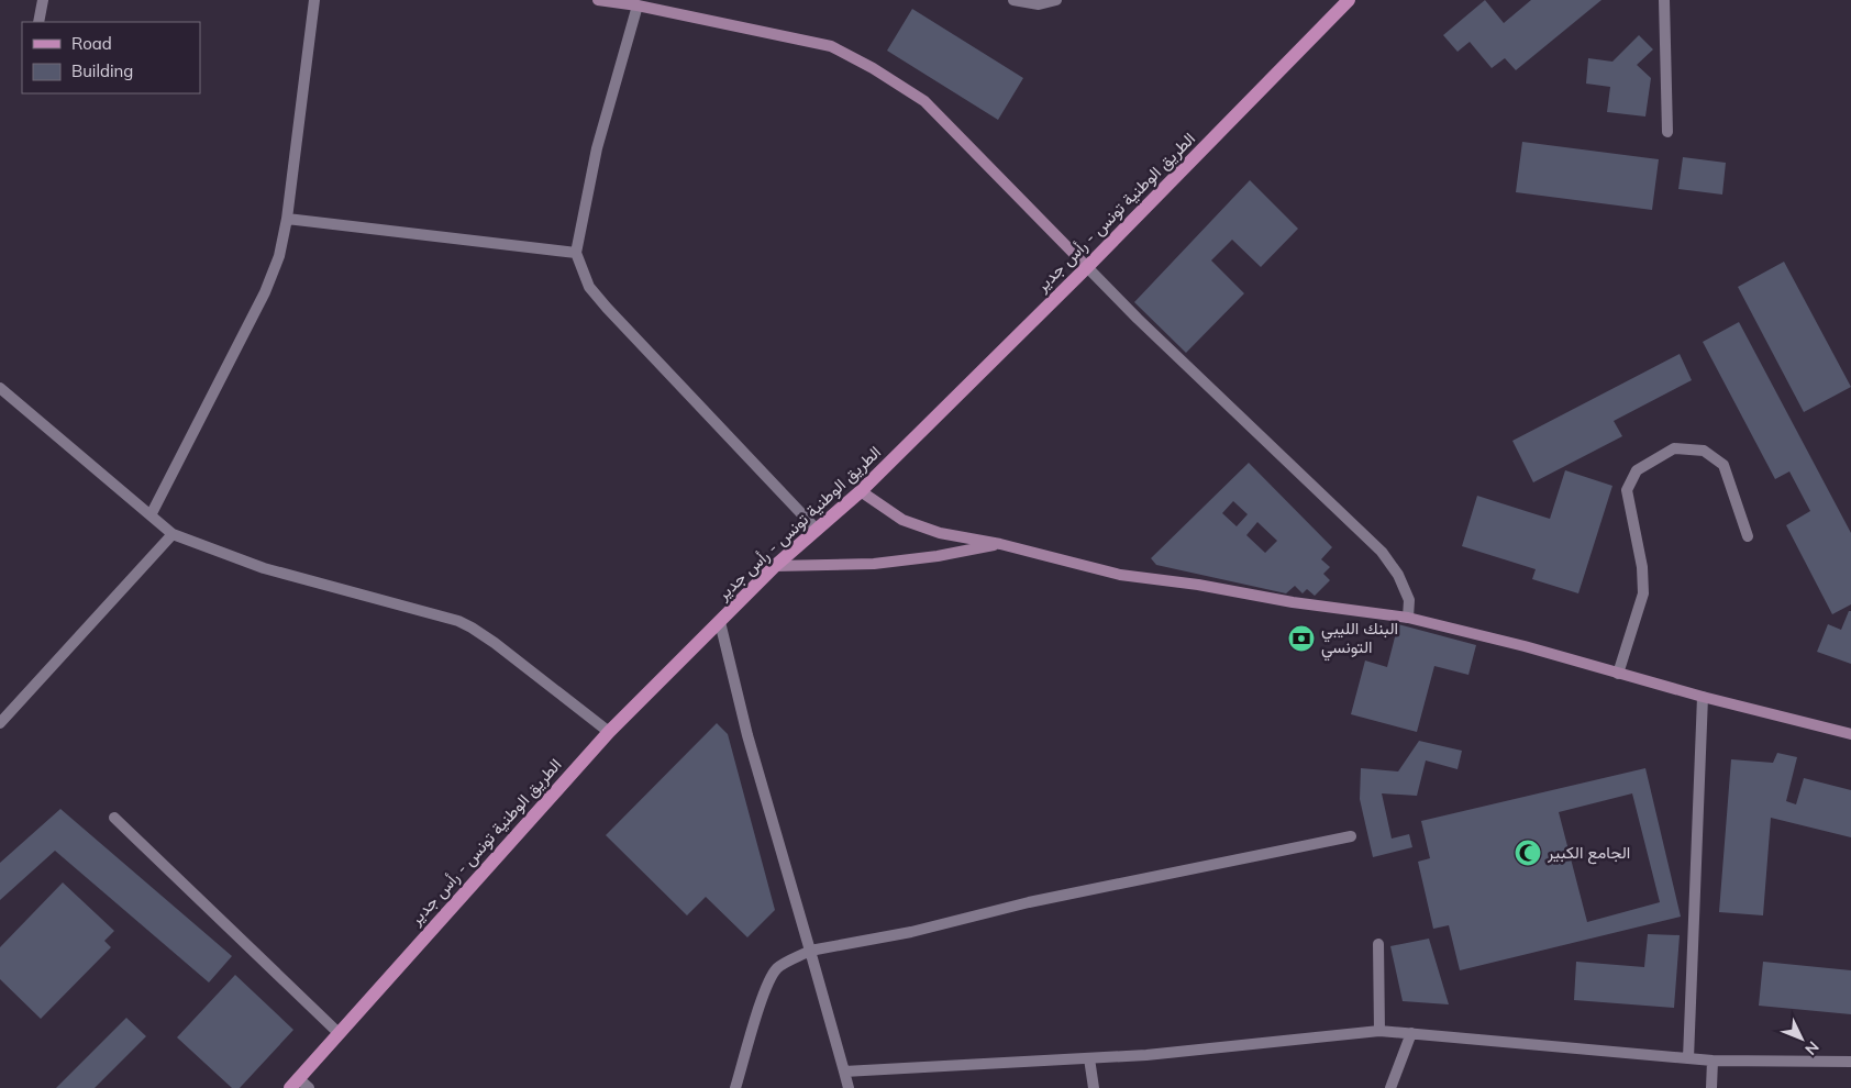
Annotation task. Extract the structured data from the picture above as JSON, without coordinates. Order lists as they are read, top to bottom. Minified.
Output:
{"streets":{"main road":["الطريق الوطنية تونس - رأس جدير"]},"places":{"bank":["البنك الليبي التونسي"],"mosque":["الجامع الكبير"]},"legend":["Road","Building"],"north":"bottom right"}
